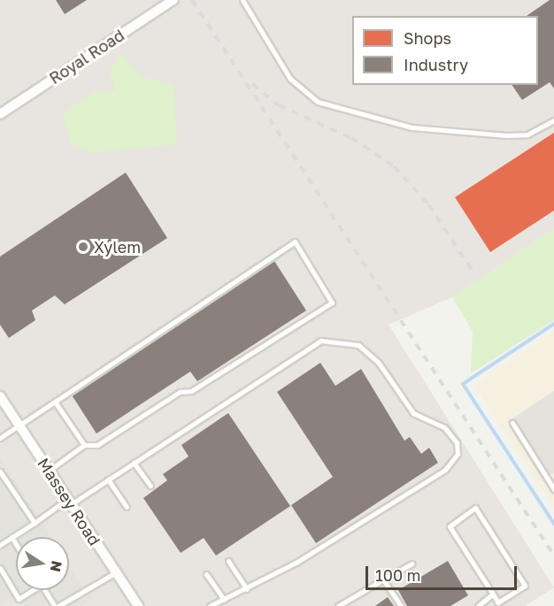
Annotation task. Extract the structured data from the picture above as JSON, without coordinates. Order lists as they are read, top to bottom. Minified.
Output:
{"streets":{"street":["Royal Road","Massey Road"]},"places":["Xylem"],"legend":["Shops","Industry"],"scale_bar":"100 m","north":"right"}
